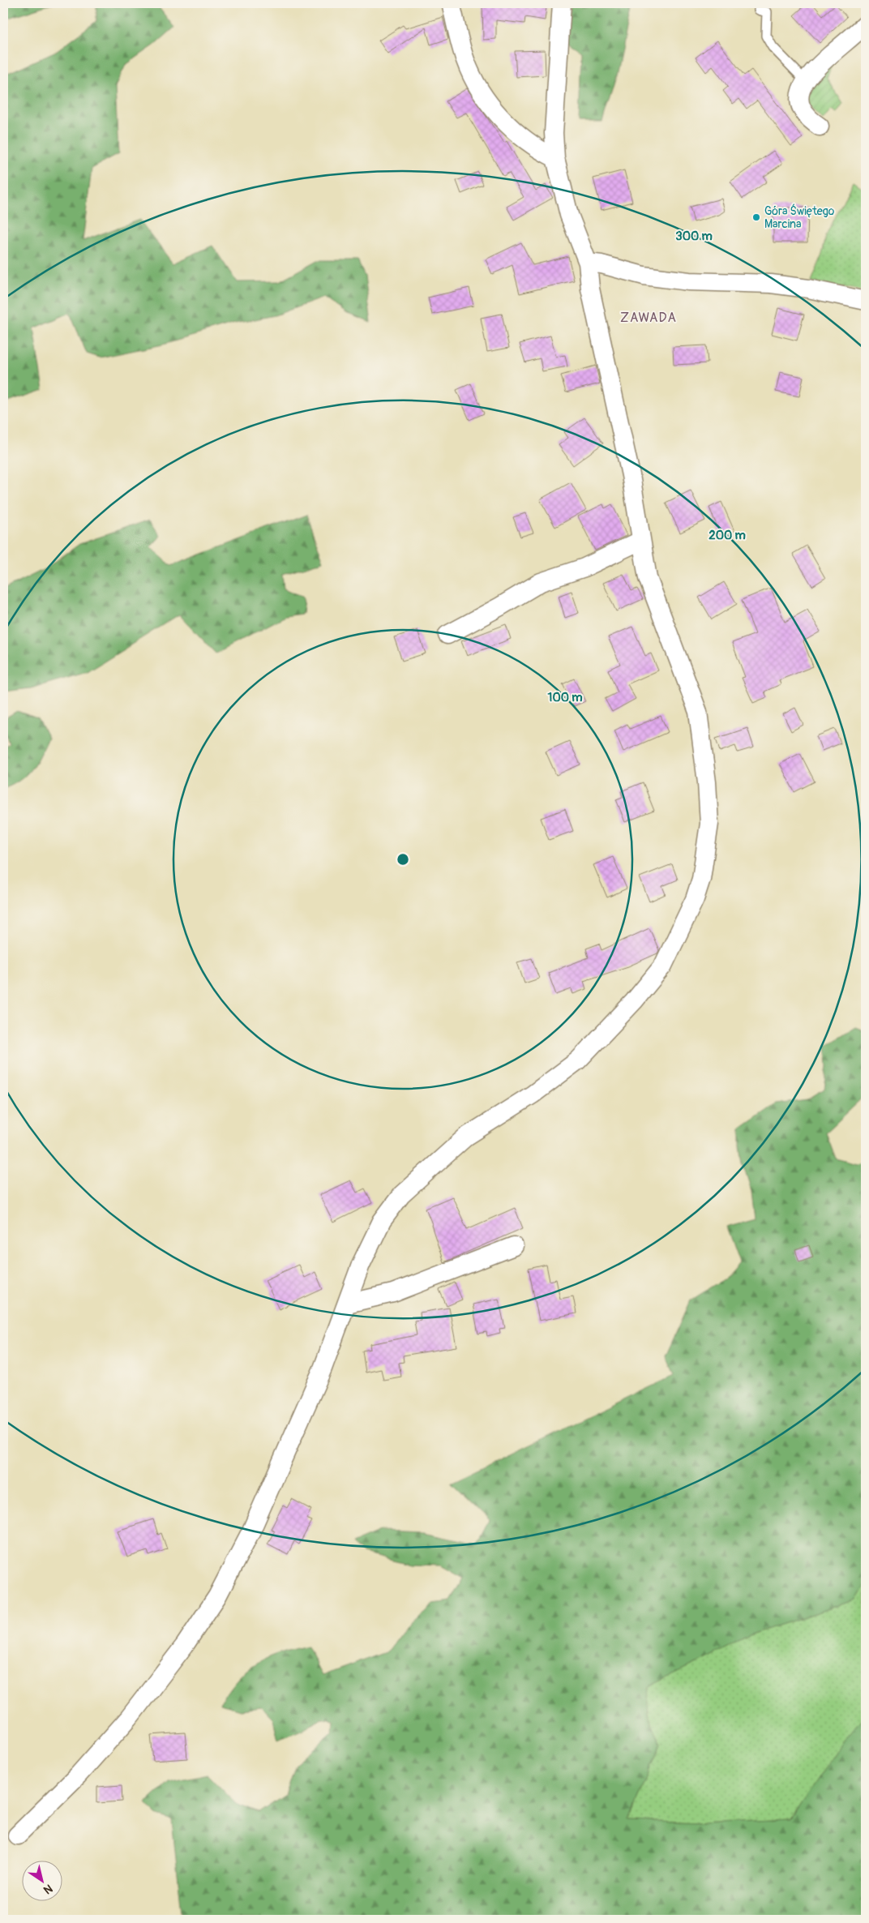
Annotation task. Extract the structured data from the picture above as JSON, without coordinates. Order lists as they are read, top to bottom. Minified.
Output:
{"districts":["ZAWADA"],"places":["Góra Świętego Marcina"],"north":"bottom right","rings":["300 m","200 m","100 m"]}
